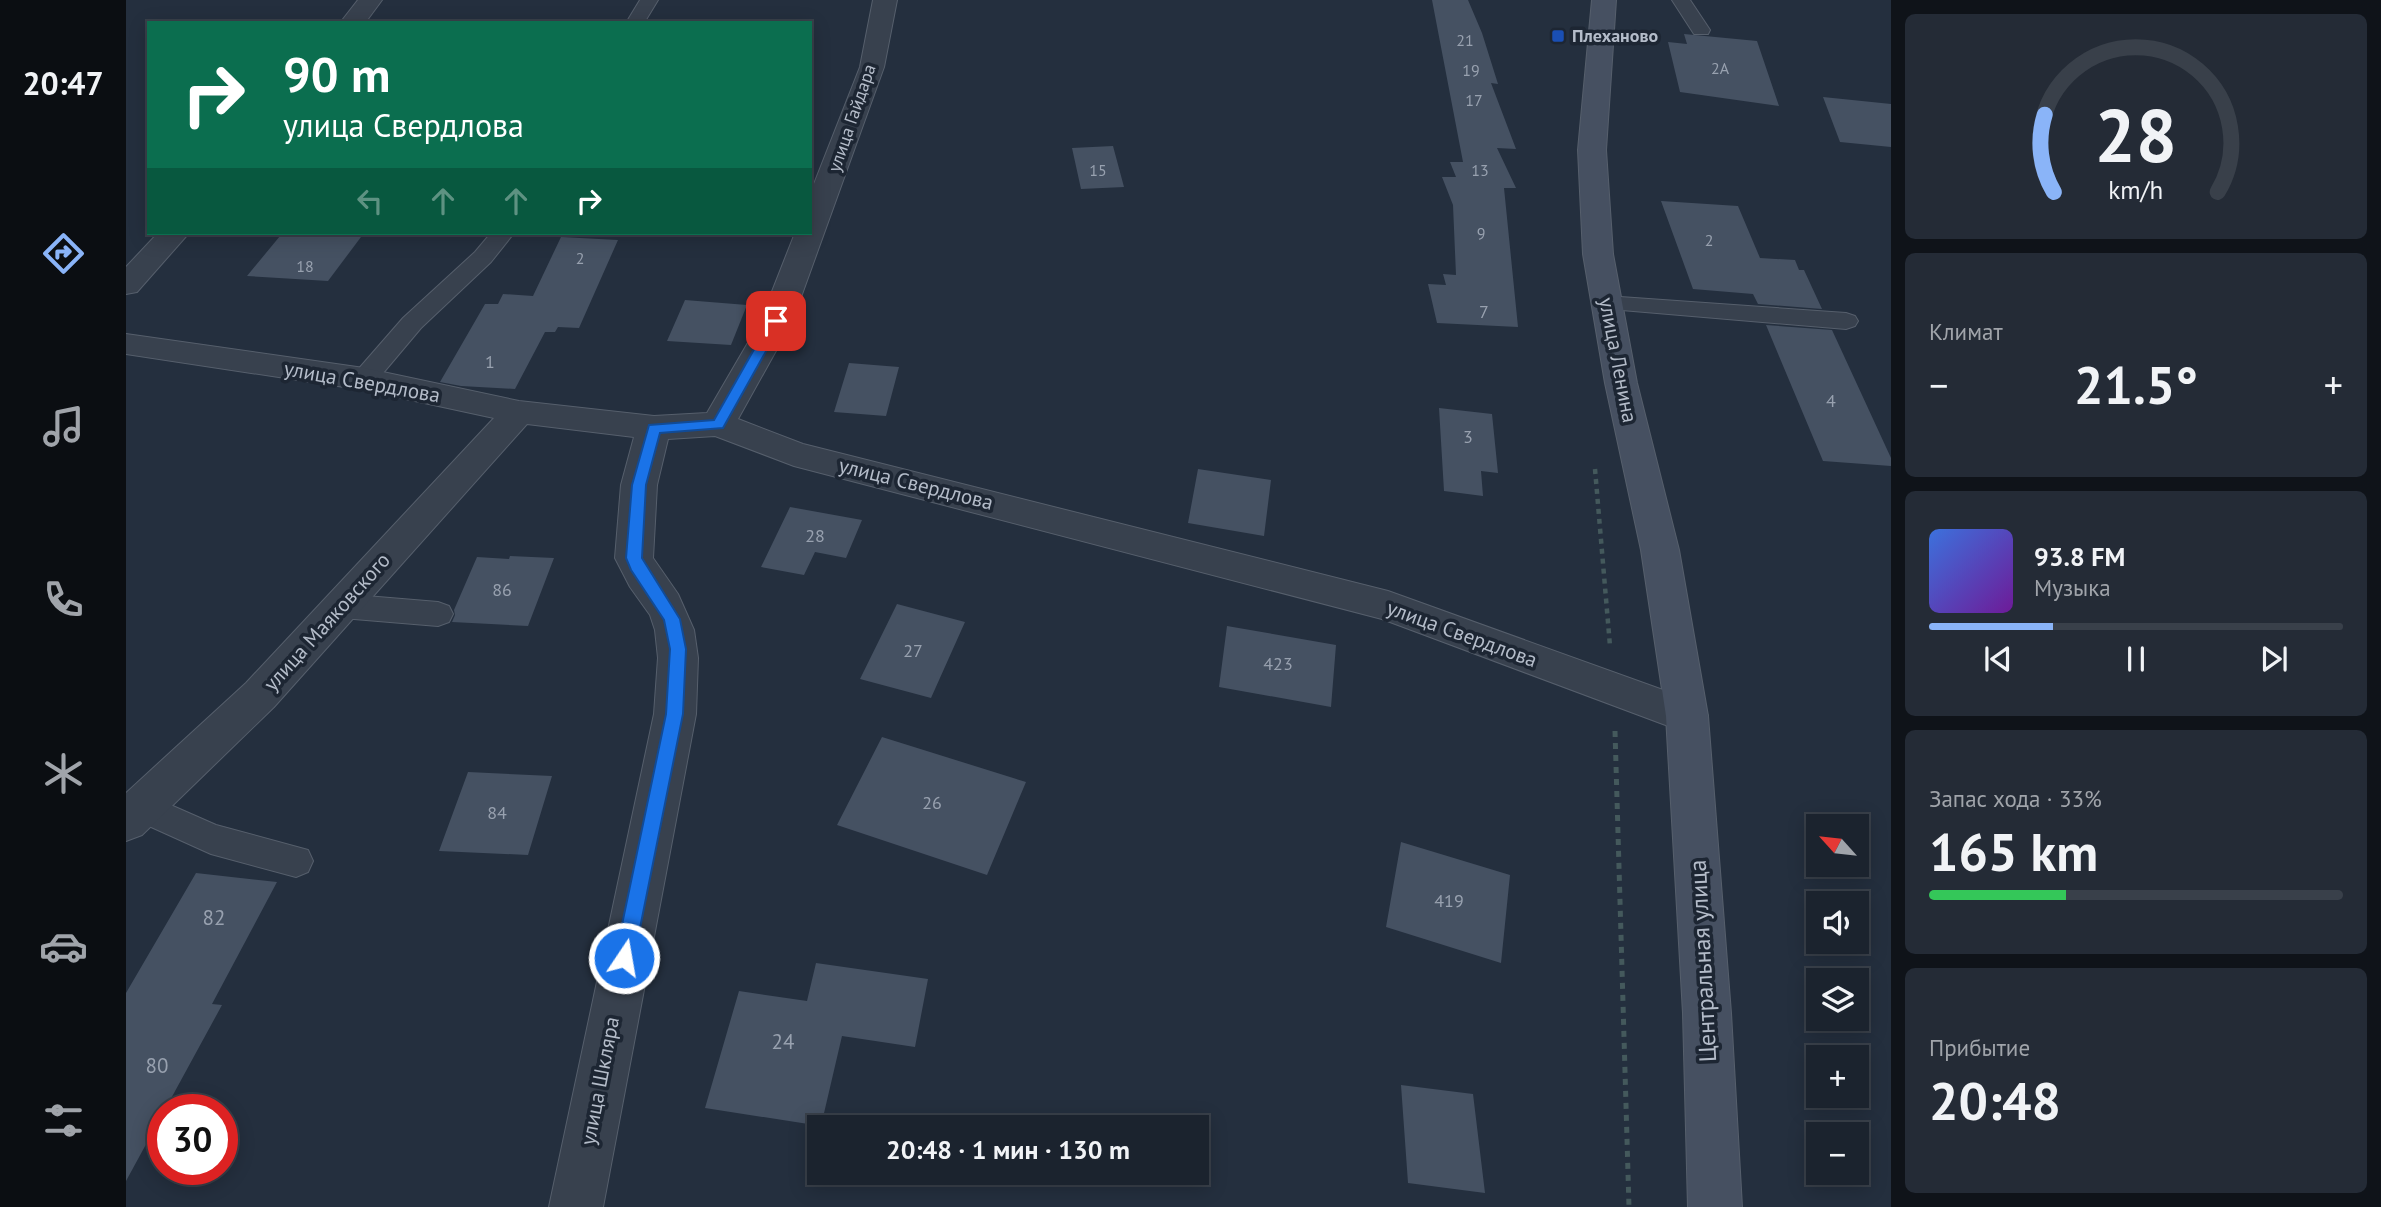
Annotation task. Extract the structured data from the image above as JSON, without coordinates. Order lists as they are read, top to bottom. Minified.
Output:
{"streets":{"main road":["улица Ленина","Центральная улица"],"street":["улица Гайдара","улица Свердлова","улица Маяковского","улица Шкляра"]},"crossings":[["улица Гайдара","улица Свердлова"],["улица Ленина","улица Свердлова"],["улица Ленина","Центральная улица"],["улица Свердлова","улица Маяковского"],["улица Свердлова","Центральная улица"],["улица Свердлова","улица Шкляра"]],"places":{"transit":["Плеханово"]},"house_numbers":["21","2А","19","17","15","13","9","2","2","18","7","1","4","3","28","86","27","423","26","84","419","82","24","80"],"north":"top left","page":{"tabs":"20:47","turn":["90 m","улица Свердлова"],"tile":["Климат",["Запас хода · 33%","165 km"],["Прибытие","20:48"]],"heat":["−","21.5°","+"],"song":["93.8 FM","Музыка"],"map_buttons":["+","−"],"limit":"30","trip":"20:48 · 1 мин · 130 m","gauge":["28","km/h"]}}
